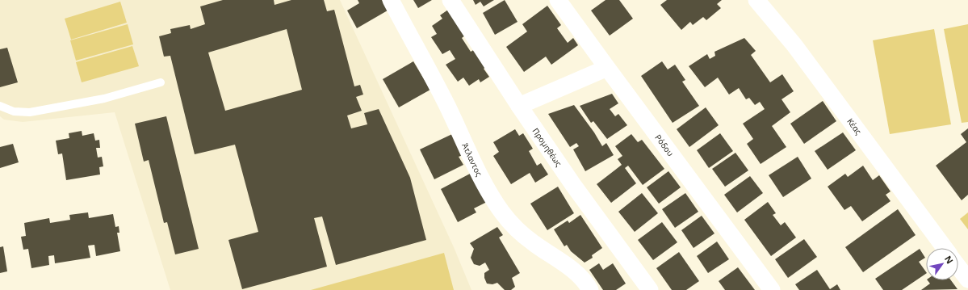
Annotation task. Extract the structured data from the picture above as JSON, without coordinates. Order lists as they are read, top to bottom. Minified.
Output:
{"streets":{"street":["Κέας","Ρόδου","Προμηθέως","Άτλαντος"]},"north":"top right"}
